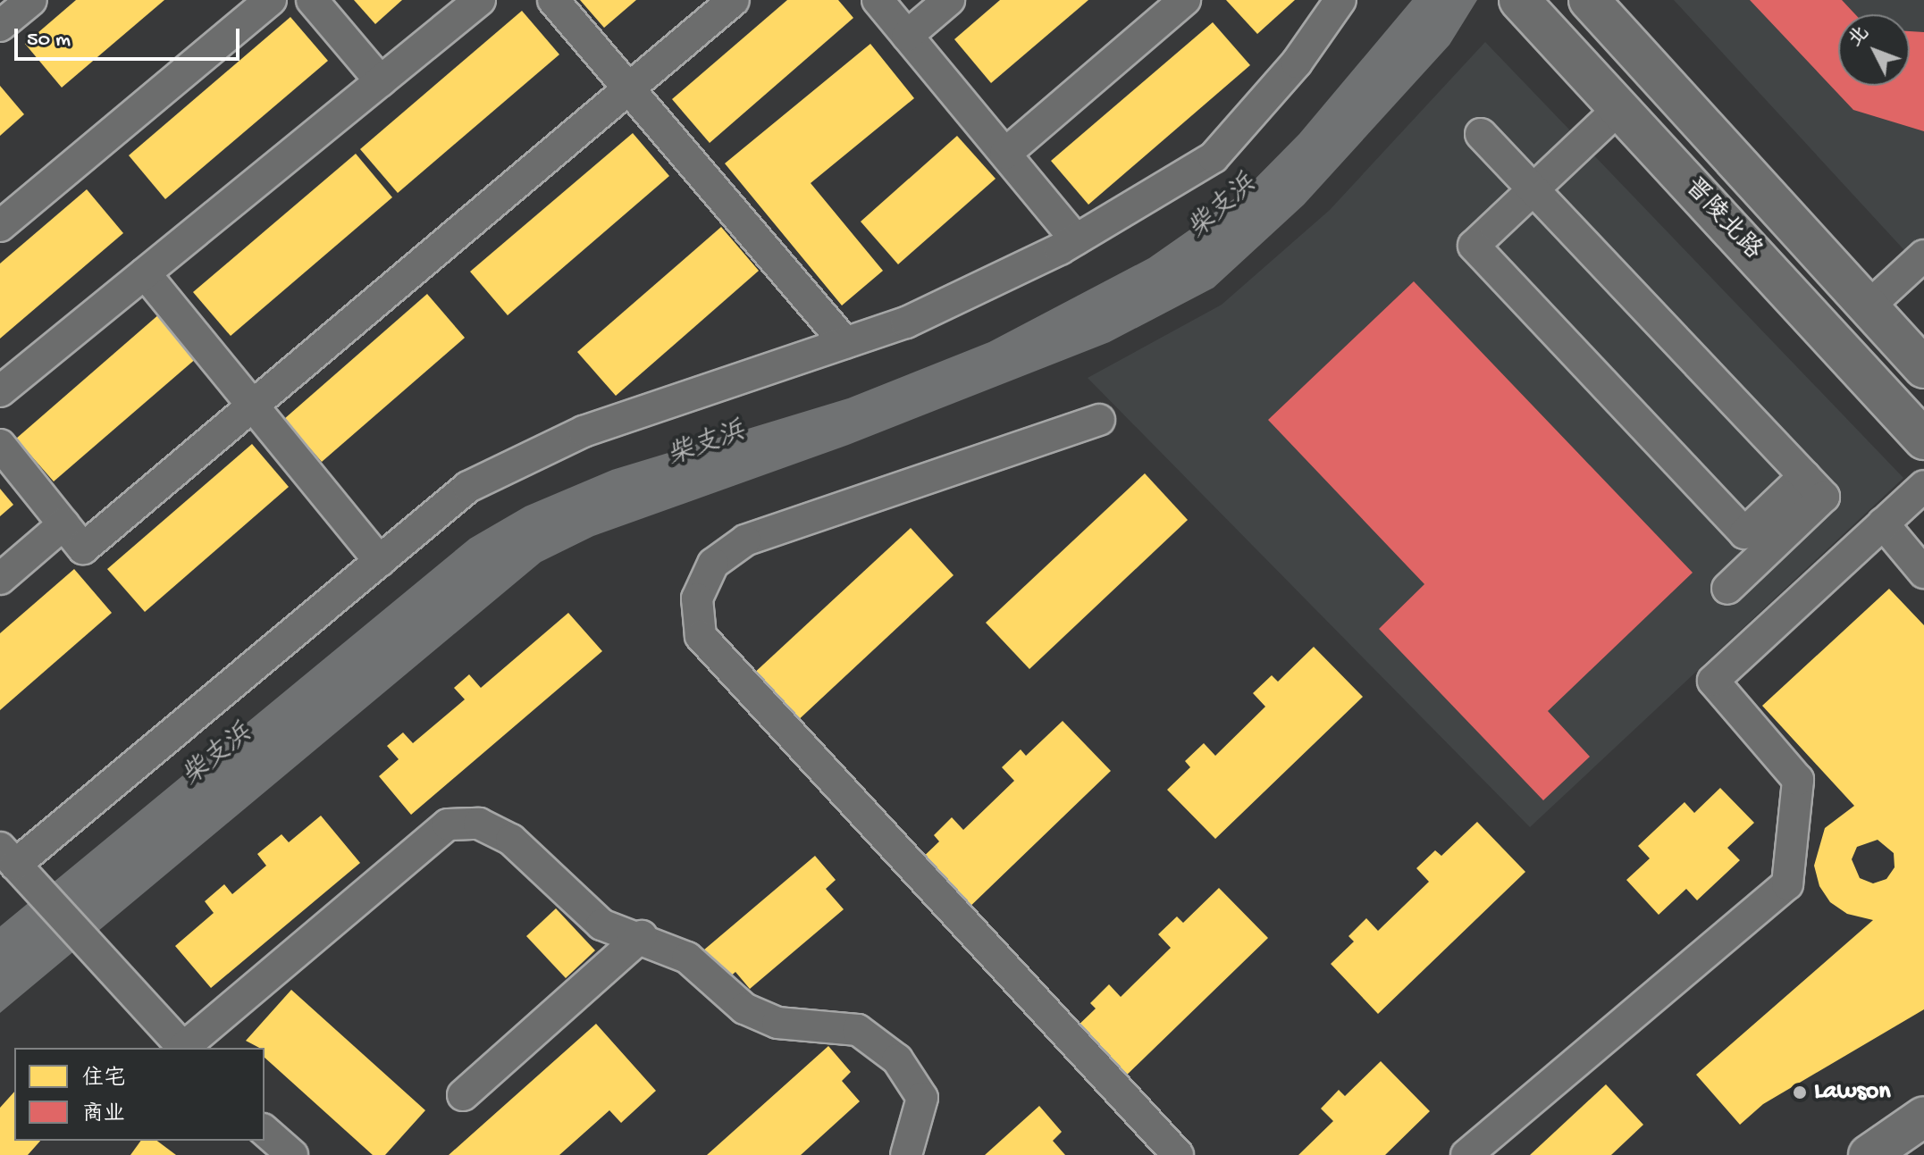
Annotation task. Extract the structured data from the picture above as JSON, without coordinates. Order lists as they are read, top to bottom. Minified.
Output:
{"streets":{"main road":["晋陵北路"]},"water":["柴支浜"],"places":["Lawson"],"legend":["住宅","商业"],"scale_bar":"50 m","north":"top left"}
